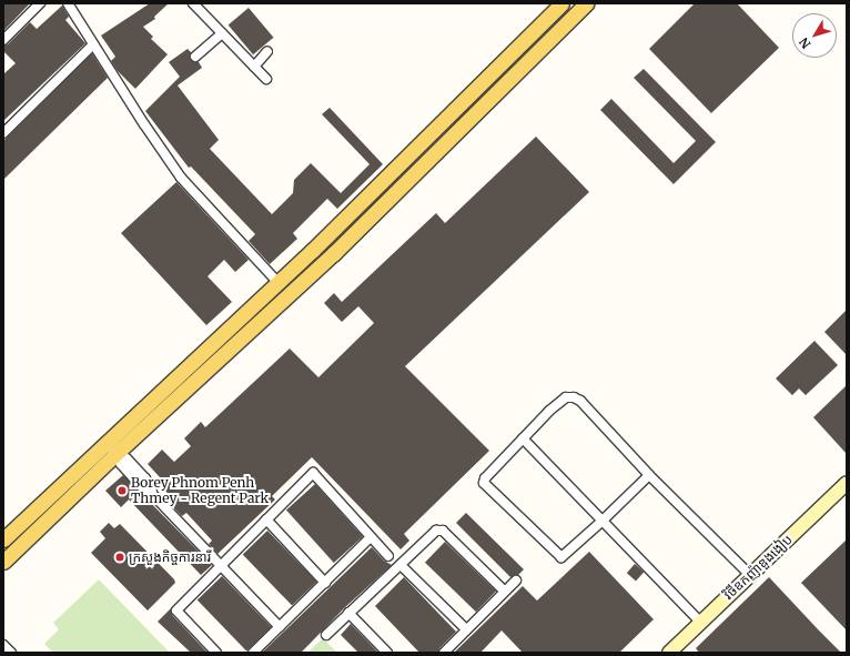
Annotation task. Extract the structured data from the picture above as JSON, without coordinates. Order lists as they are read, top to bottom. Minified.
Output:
{"streets":{"street":["វិថីឧកញ៉ាឌួងងៀប"]},"places":["Borey Phnom Penh Thmey - Regent Park","ក្រសួងកិច្ចការនារី"],"north":"bottom left"}
